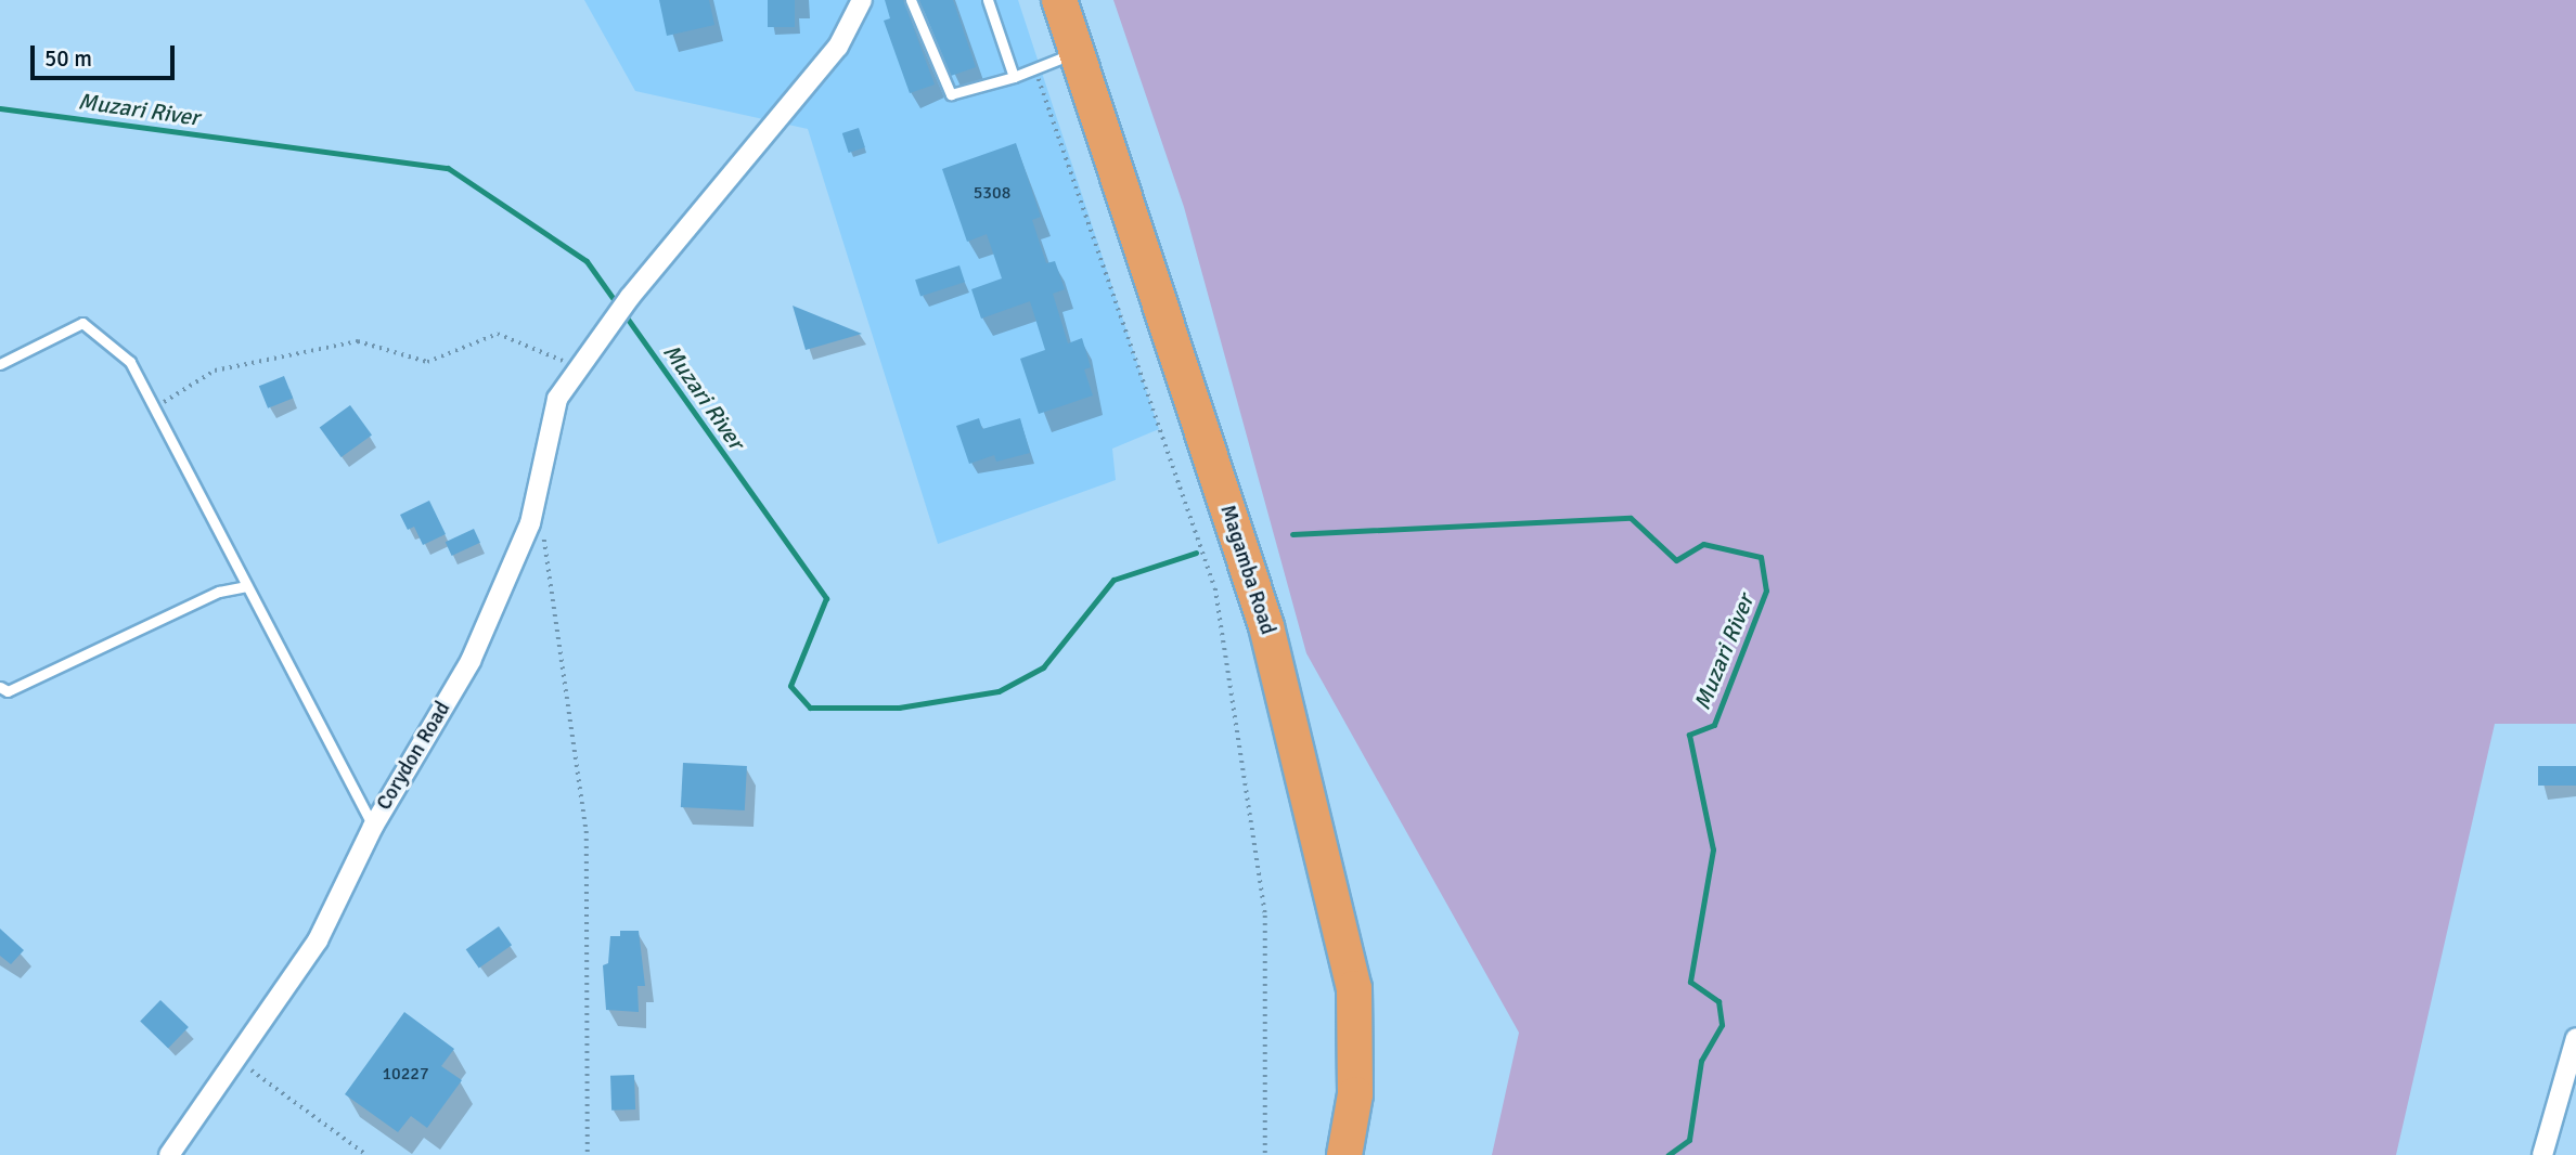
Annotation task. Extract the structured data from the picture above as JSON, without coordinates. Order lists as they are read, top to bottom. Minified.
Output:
{"streets":{"highway":["Magamba Road"],"street":["Corydon Road"]},"water":["Muzari River"],"house_numbers":["5308","10227"],"scale_bar":"50 m"}
